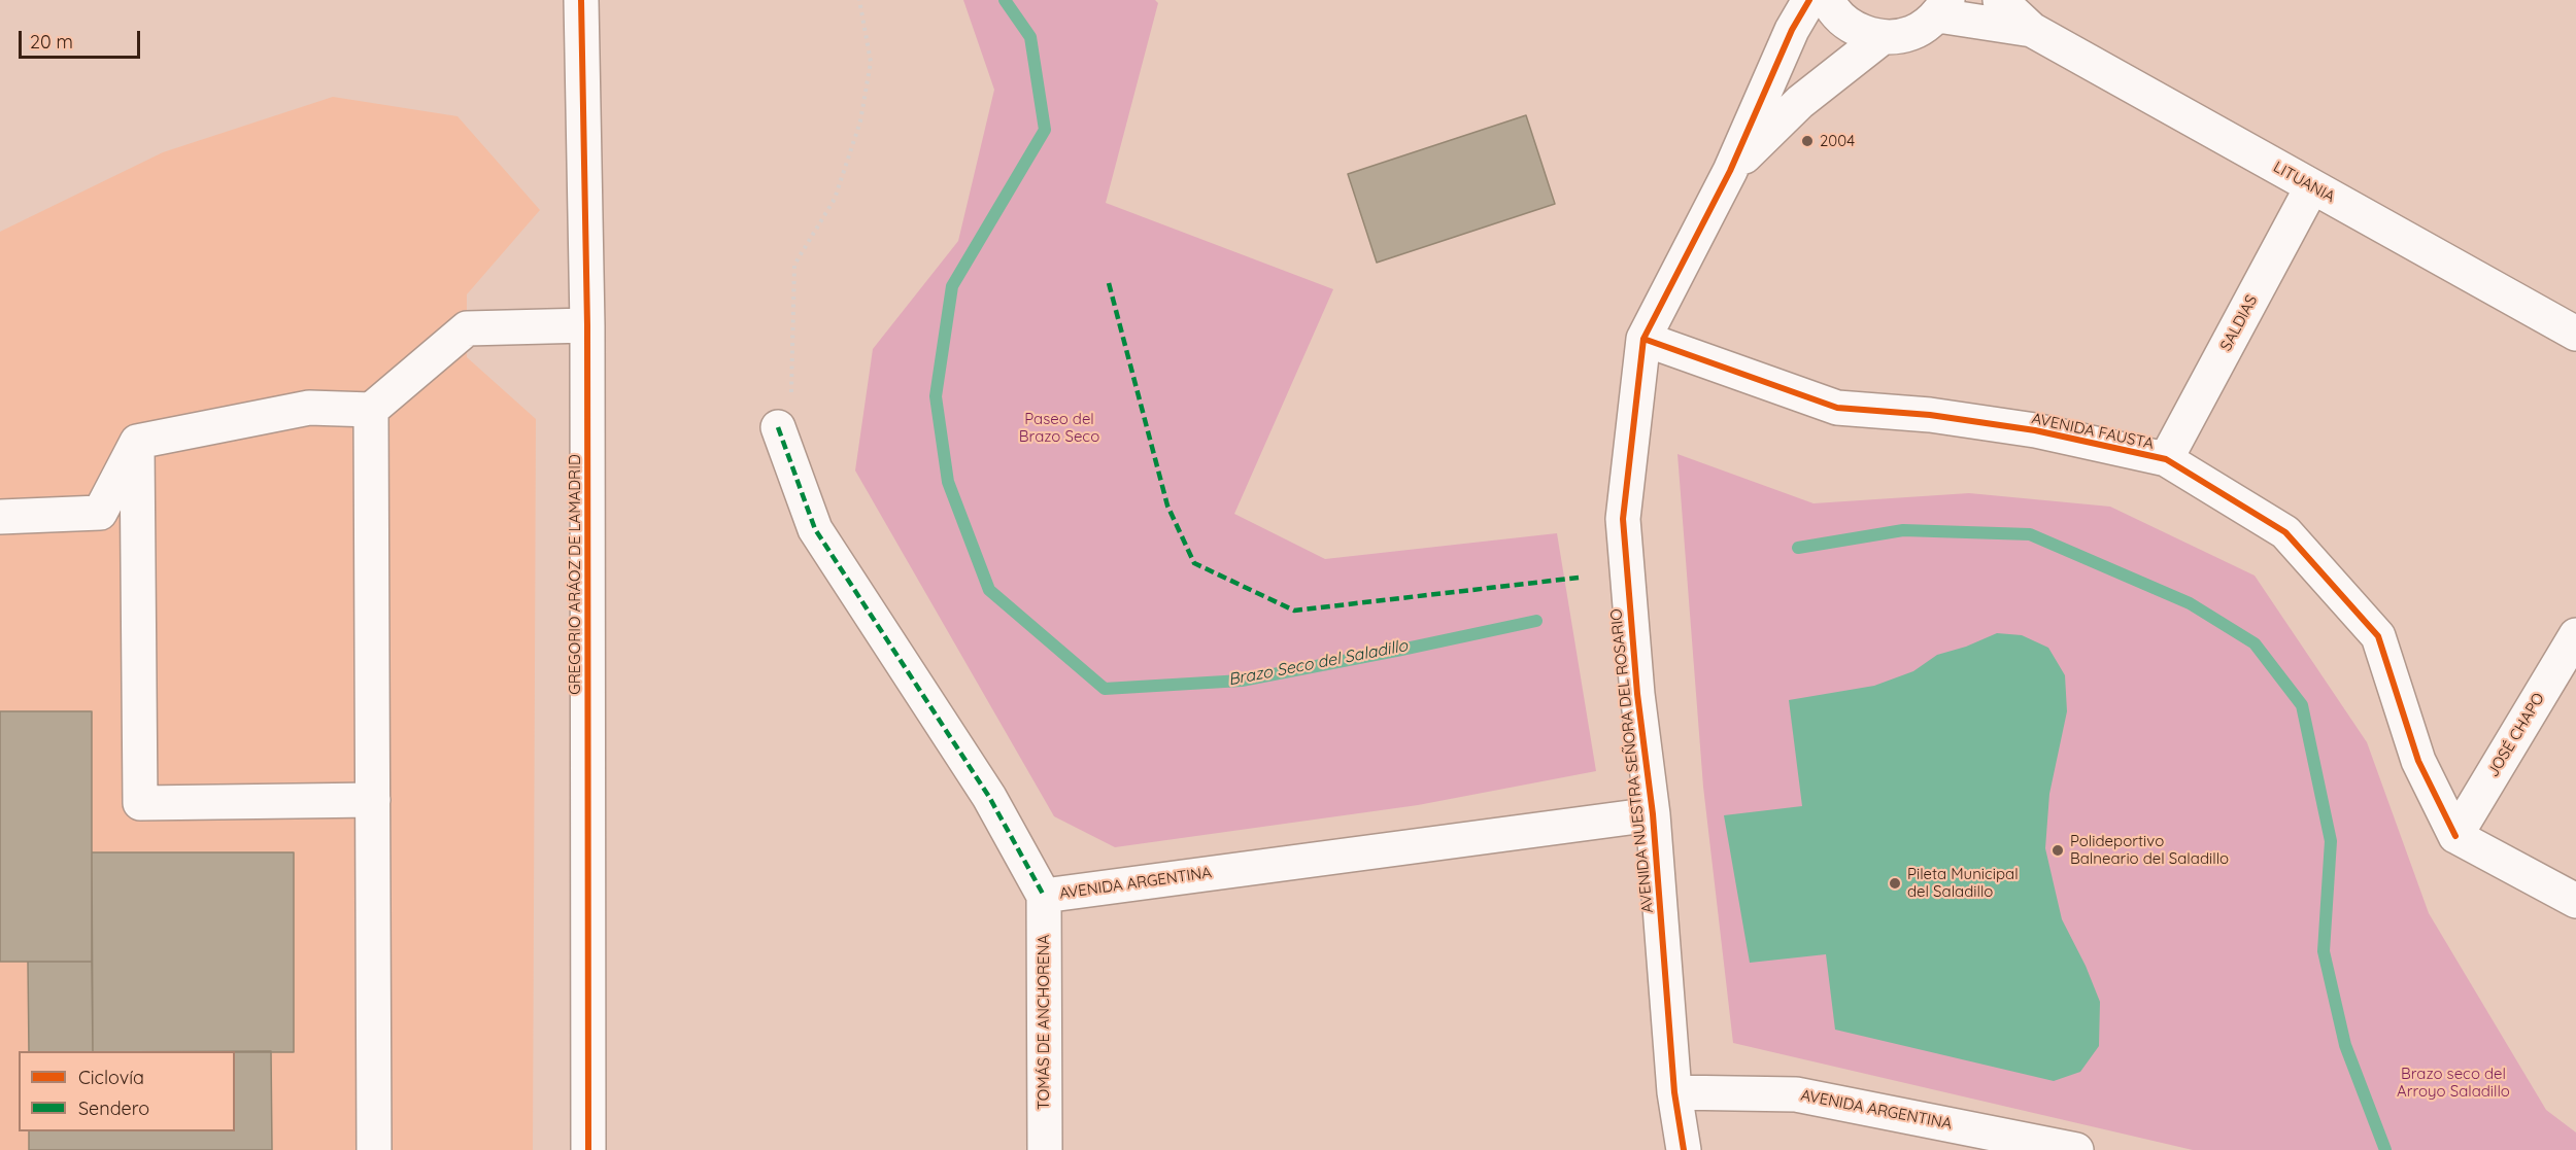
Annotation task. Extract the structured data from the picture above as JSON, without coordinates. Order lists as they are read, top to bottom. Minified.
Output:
{"streets":{"street":["LITUANIA","SALDIAS","AVENIDA FAUSTA","GREGORIO ARÁOZ DE LAMADRID","JOSÉ CHAPO","AVENIDA NUESTRA SEÑORA DEL ROSARIO","AVENIDA ARGENTINA","TOMÁS DE ANCHORENA"]},"crossings":[["LITUANIA","SALDIAS"],["SALDIAS","AVENIDA FAUSTA"],["AVENIDA FAUSTA","JOSÉ CHAPO"],["AVENIDA FAUSTA","AVENIDA NUESTRA SEÑORA DEL ROSARIO"],["AVENIDA NUESTRA SEÑORA DEL ROSARIO","AVENIDA ARGENTINA"],["AVENIDA ARGENTINA","TOMÁS DE ANCHORENA"]],"water":["Brazo Seco del Saladillo"],"parks":["Paseo del Brazo Seco","Brazo seco del Arroyo Saladillo"],"places":["2004","Polideportivo Balneario del Saladillo","Pileta Municipal del Saladillo"],"legend":["Ciclovía","Sendero"],"scale_bar":"20 m"}
